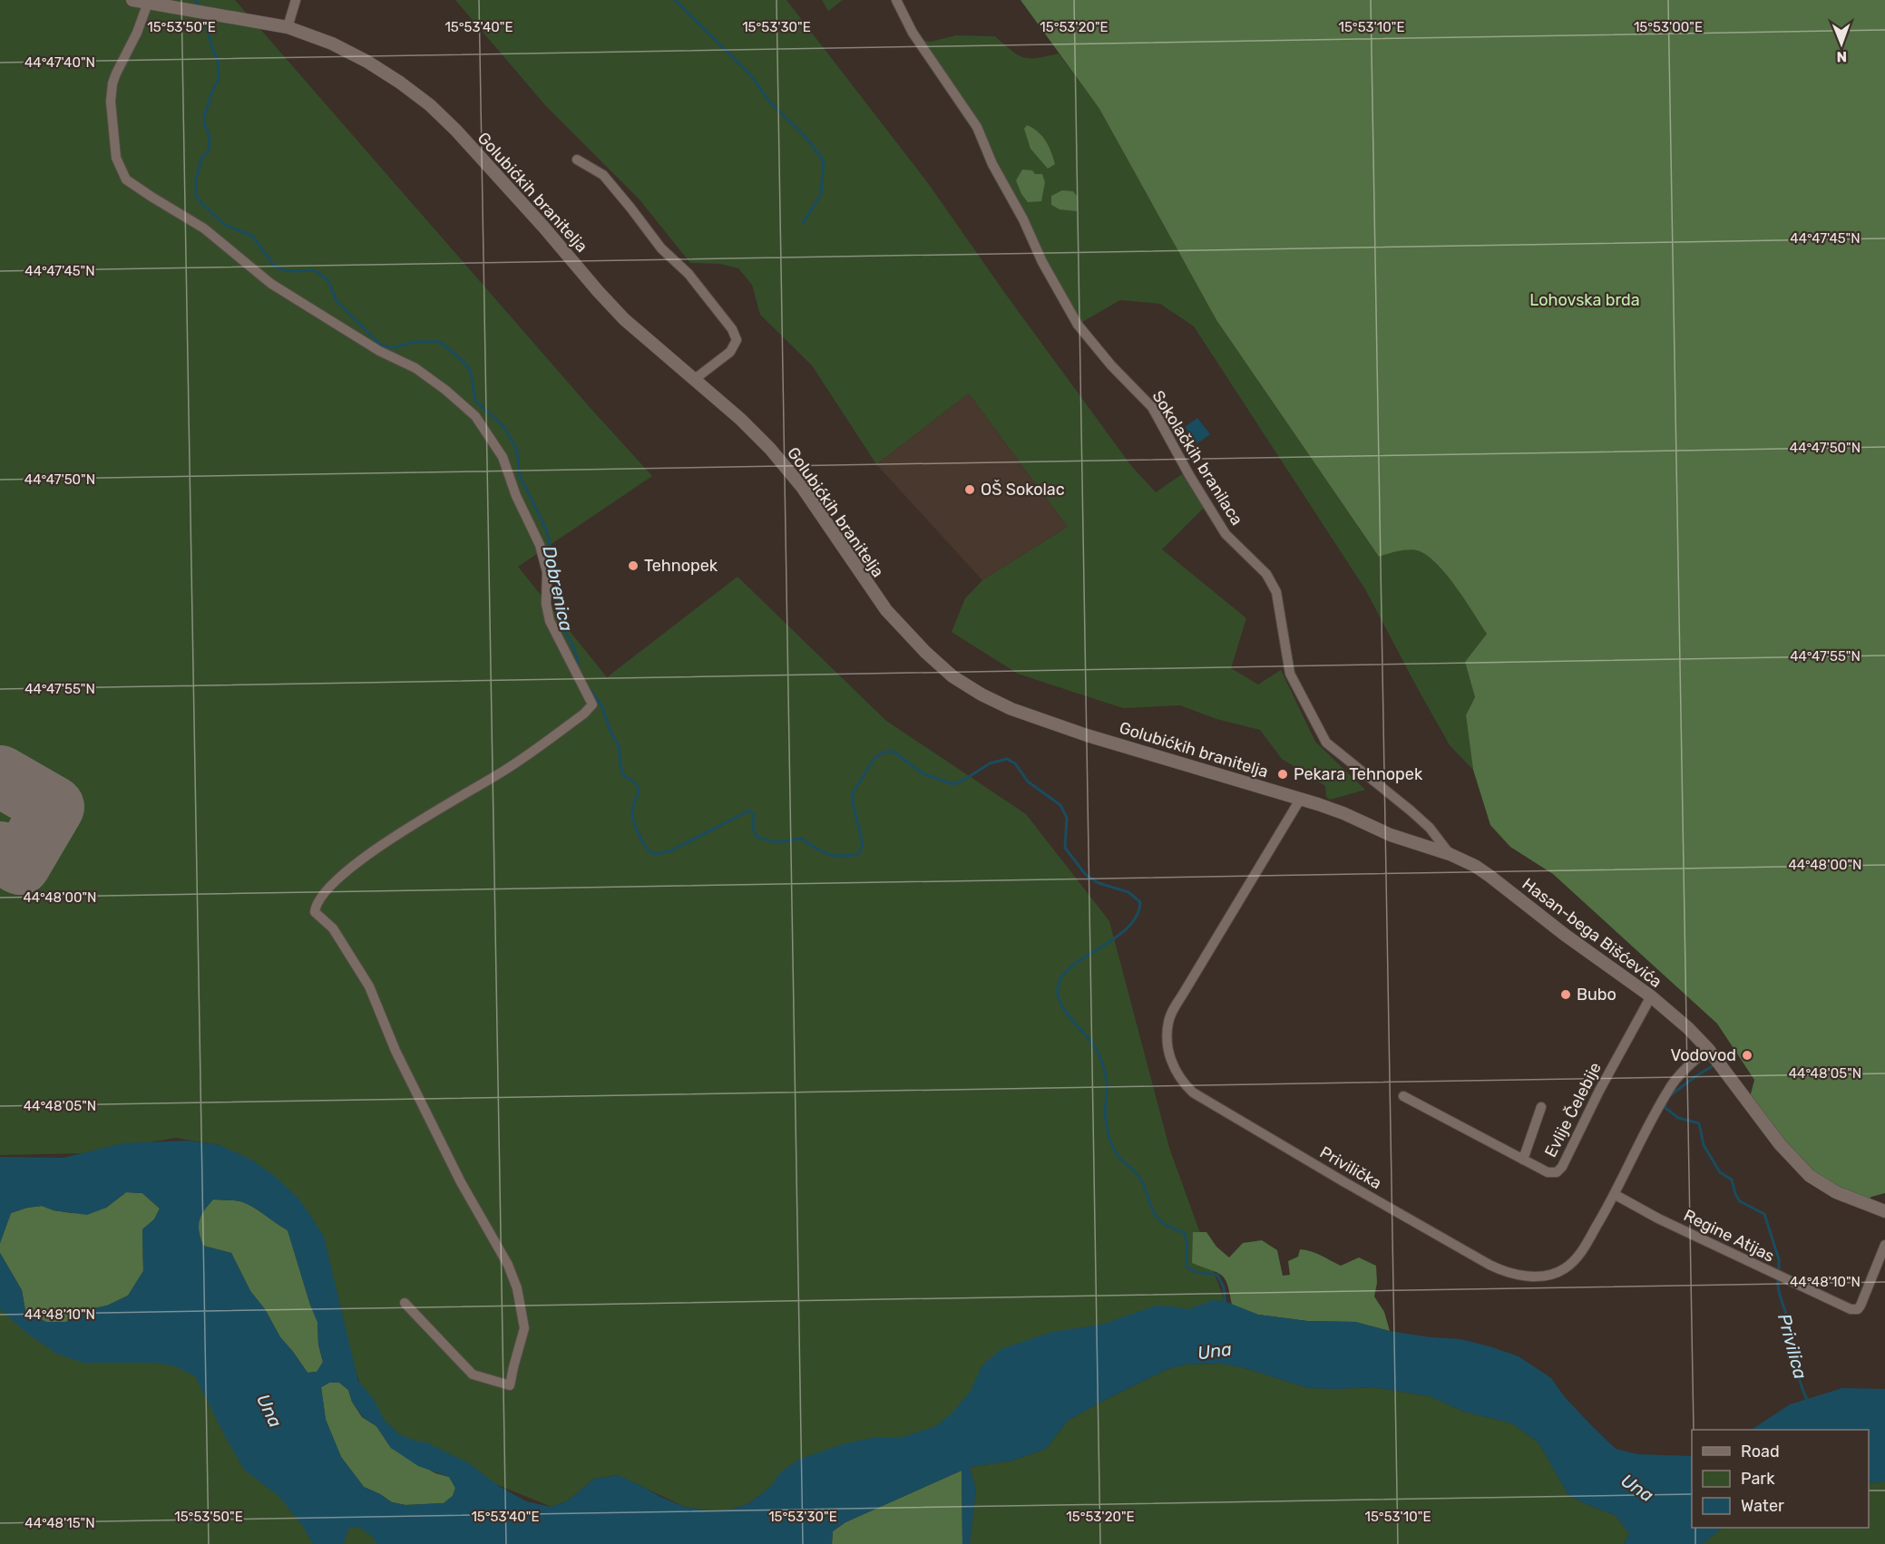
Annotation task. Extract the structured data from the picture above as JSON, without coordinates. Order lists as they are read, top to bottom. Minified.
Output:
{"streets":{"street":["Golubićkih branitelja","Sokolačkih branilaca","Hasan-bega Bišćevića","Evlije Čelebije","Privilička","Regine Atijas"]},"crossings":[["Golubićkih branitelja","Sokolačkih branilaca"],["Golubićkih branitelja","Hasan-bega Bišćevića"],["Golubićkih branitelja","Privilička"],["Sokolačkih branilaca","Hasan-bega Bišćevića"],["Hasan-bega Bišćevića","Evlije Čelebije"],["Hasan-bega Bišćevića","Privilička"],["Privilička","Regine Atijas"]],"water":["Dobrenica","Privilica","Una"],"parks":["Lohovska brda"],"places":["OŠ Sokolac","Tehnopek","Pekara Tehnopek","Bubo","Vodovod"],"legend":["Road","Park","Water"],"north":"bottom","coordinates":["15°53'50\"E","15°53'40\"E","15°53'30\"E","15°53'20\"E","15°53'10\"E","15°53'00\"E","44°47'40\"N","44°47'45\"N","44°47'50\"N","44°47'55\"N","44°48'00\"N","44°48'05\"N","44°48'10\"N","44°48'15\"N"]}
